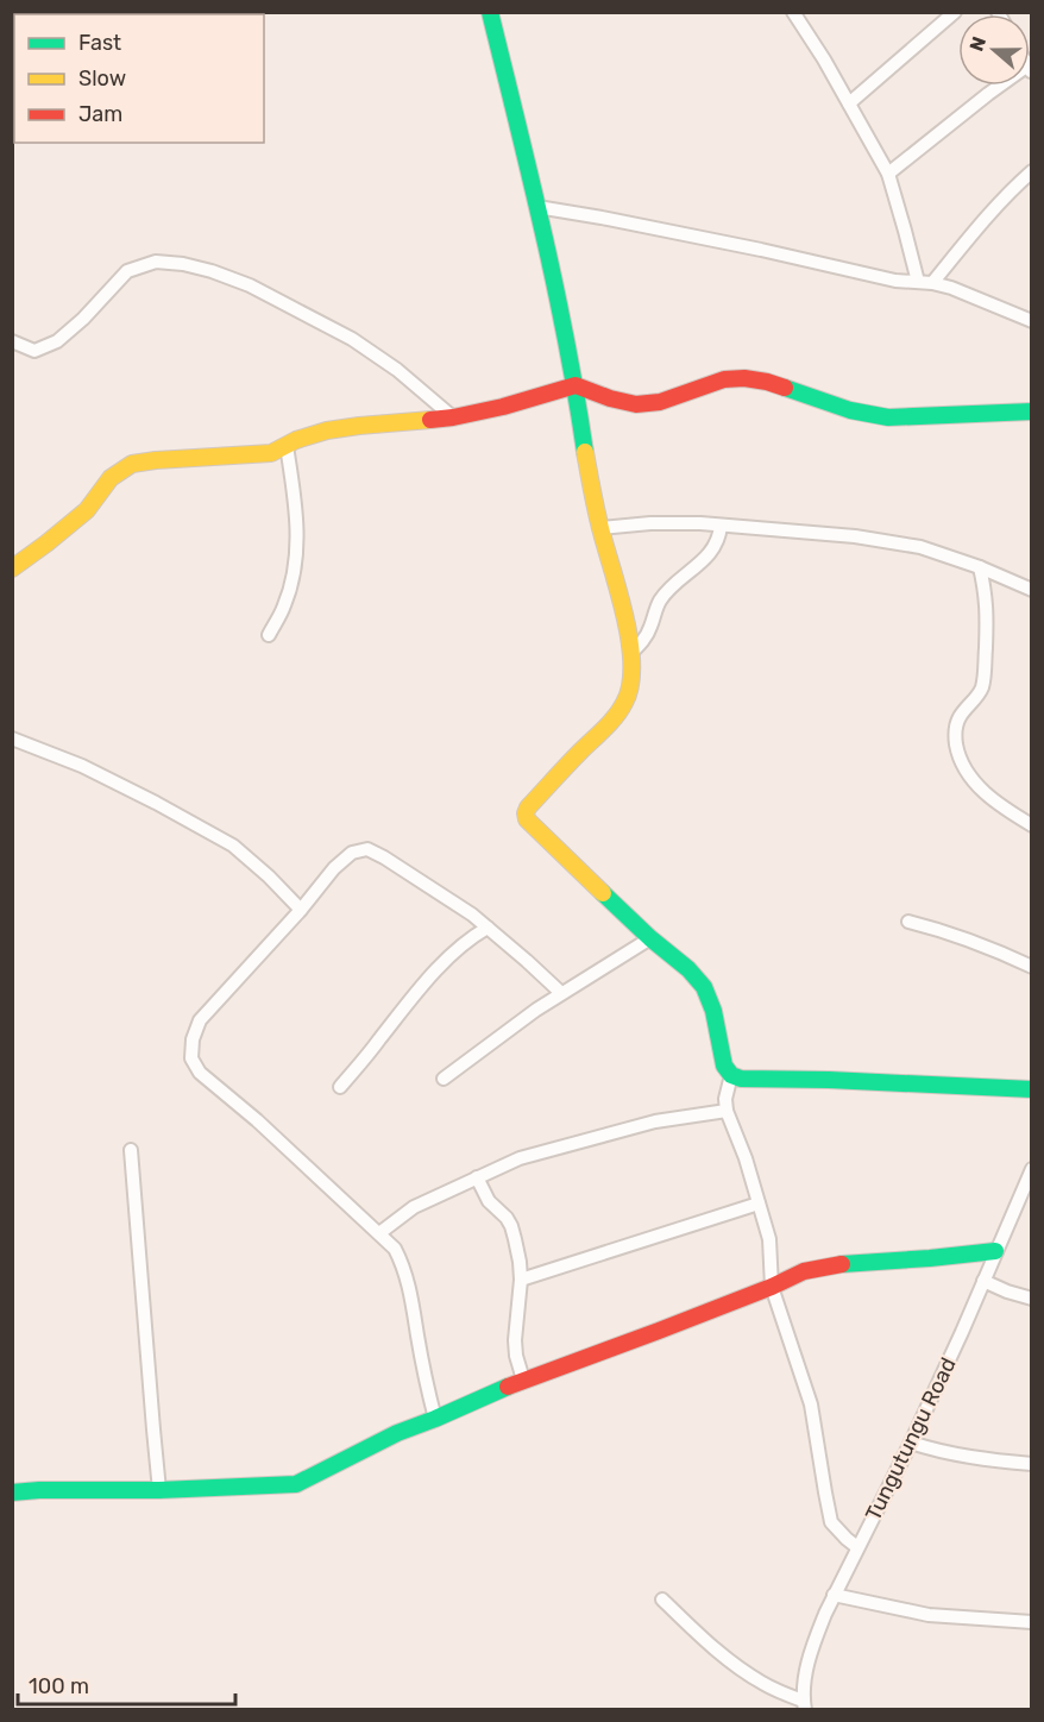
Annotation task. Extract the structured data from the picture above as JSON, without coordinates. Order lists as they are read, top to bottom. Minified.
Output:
{"streets":{"street":["Tungutungu Road"]},"legend":["Fast","Slow","Jam"],"scale_bar":"100 m","north":"left"}
